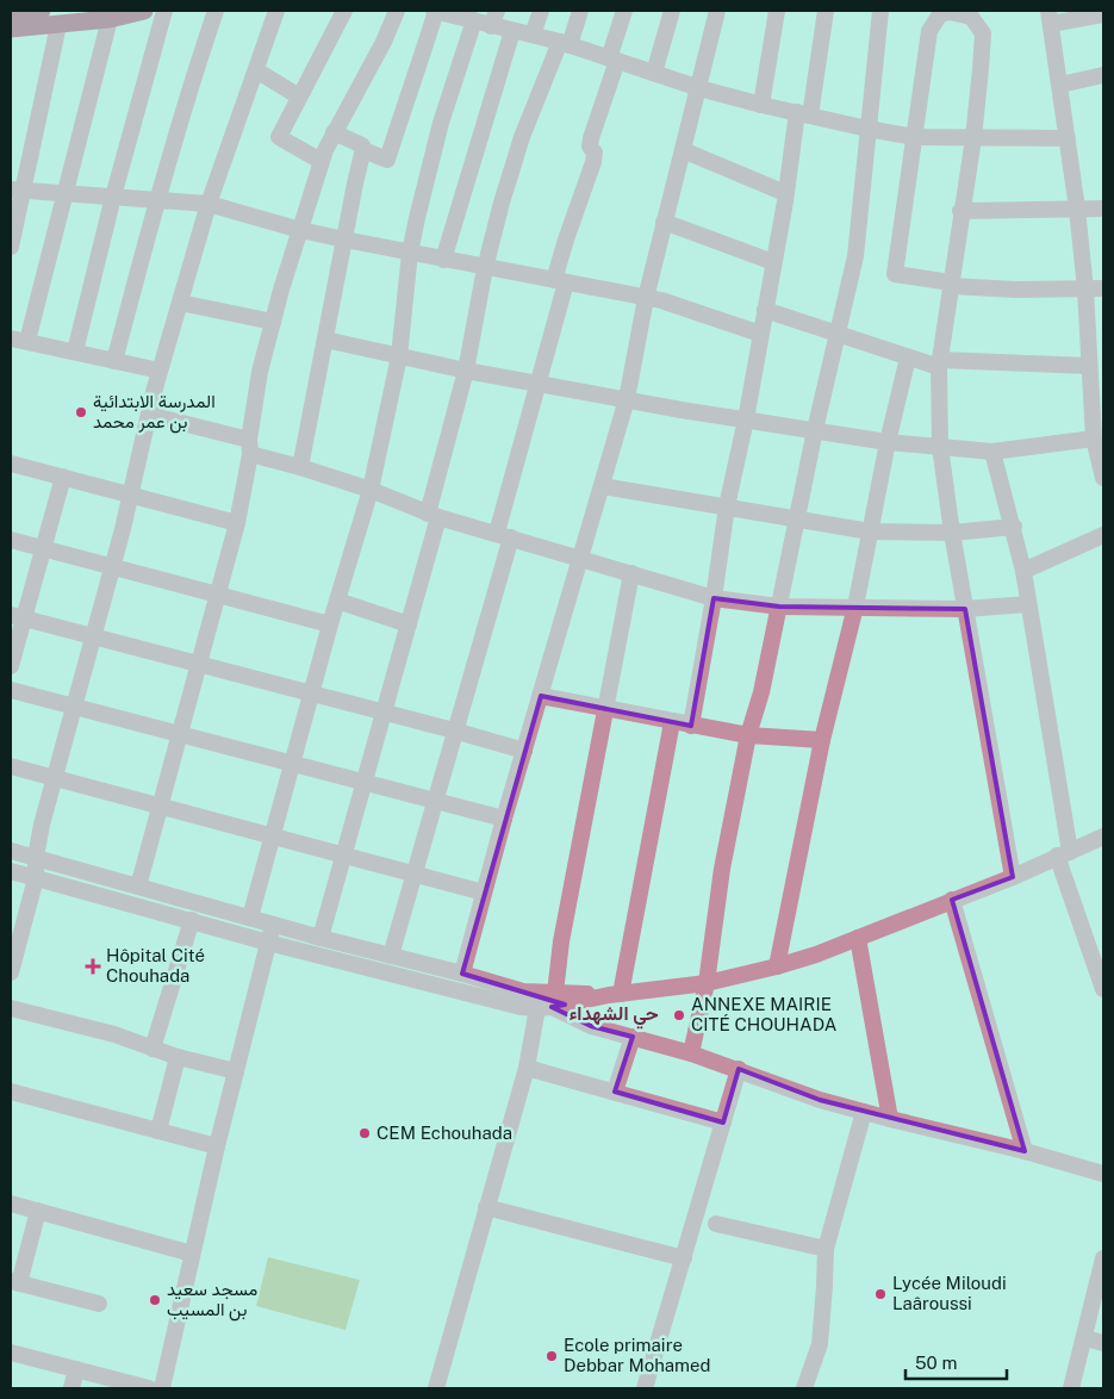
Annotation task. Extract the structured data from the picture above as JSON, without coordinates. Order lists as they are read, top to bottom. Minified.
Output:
{"districts":["حي الشهداء"],"places":{"other":["المدرسة الابتدائية بن عمر محمد","ANNEXE MAIRIE CITÉ CHOUHADA","CEM Echouhada","Lycée Miloudi Laâroussi","مسجد سعيد بن المسيب","Ecole primaire Debbar Mohamed"],"health":["Hôpital Cité Chouhada"]},"scale_bar":"50 m"}
